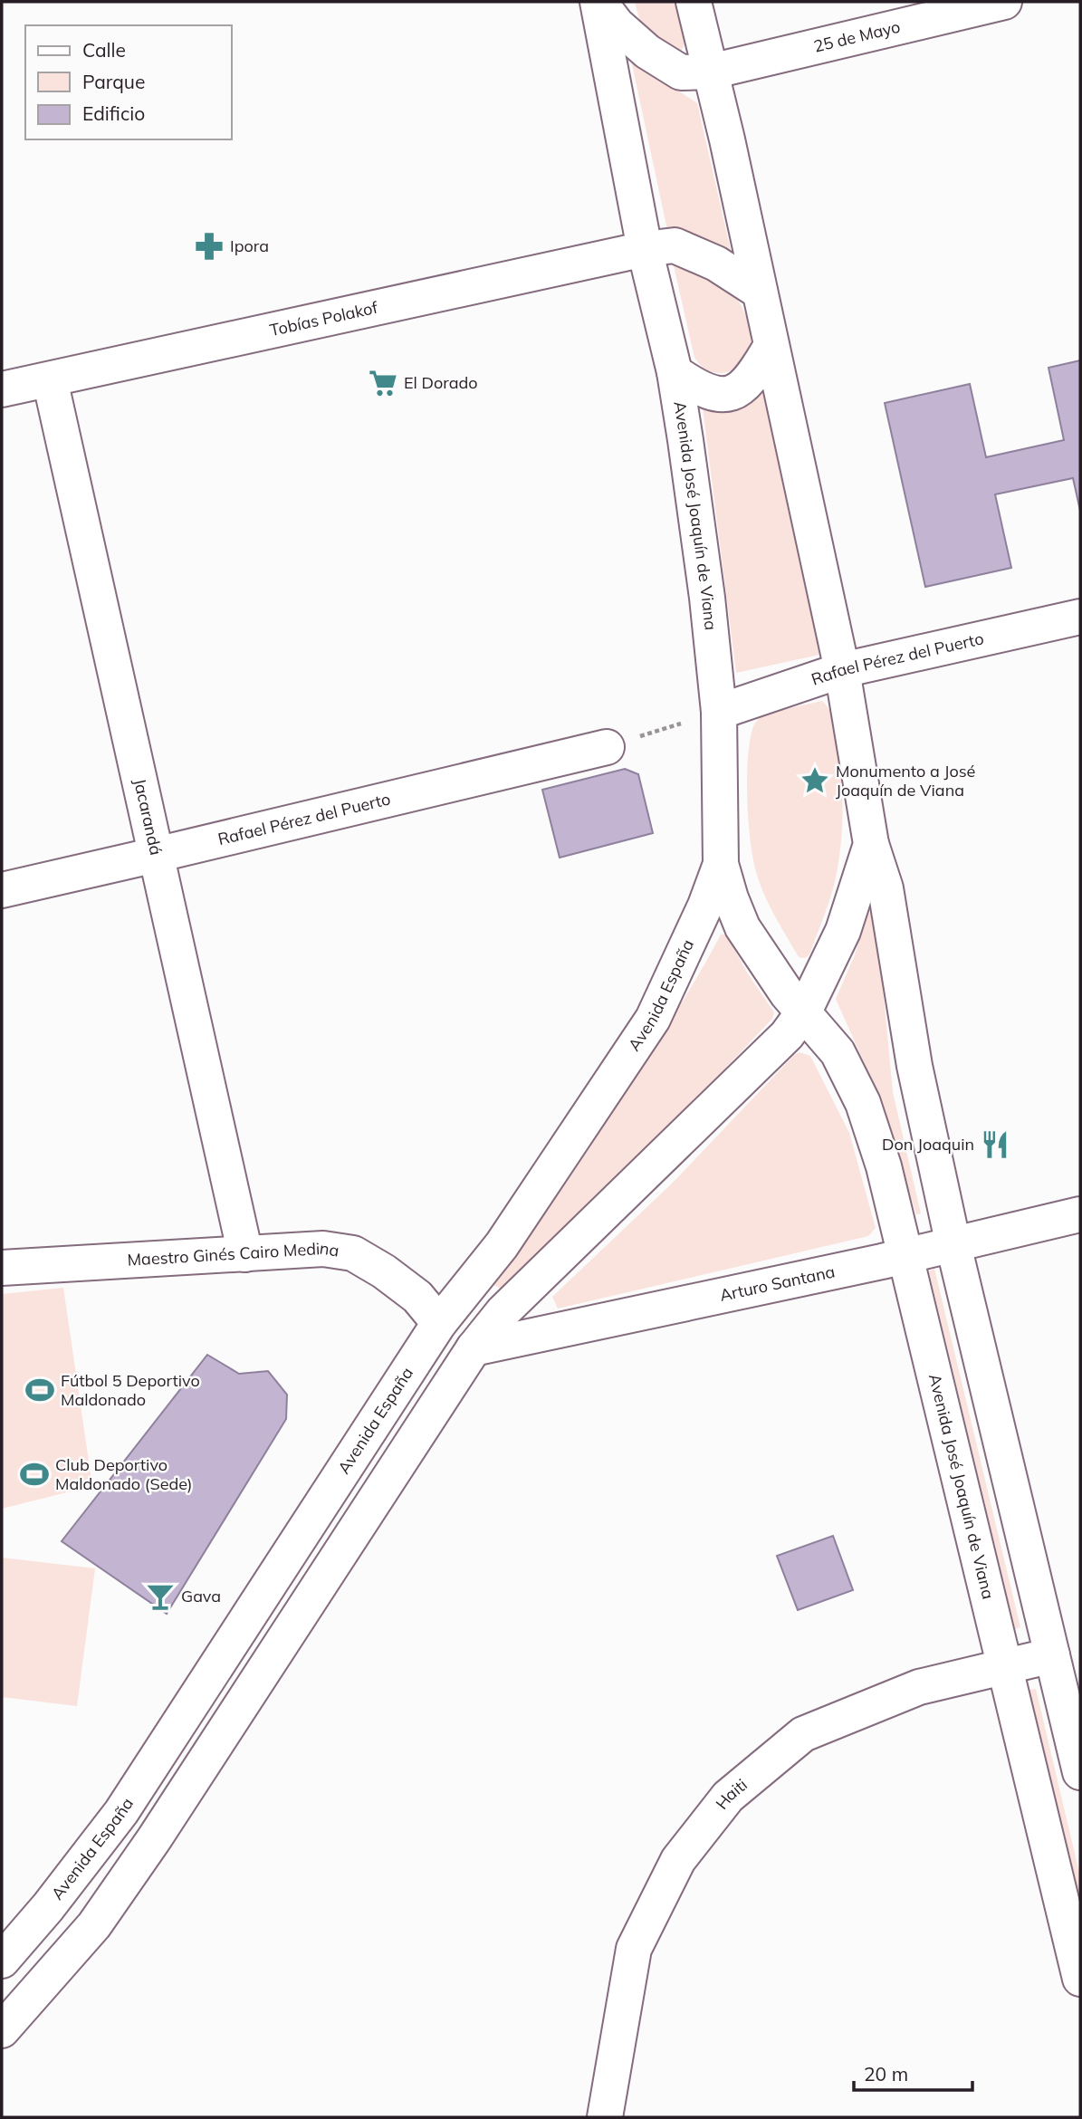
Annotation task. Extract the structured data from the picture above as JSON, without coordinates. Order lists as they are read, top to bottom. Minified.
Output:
{"streets":{"main road":["25 de Mayo","Tobías Polakof","Avenida José Joaquín de Viana","Rafael Pérez del Puerto","Jacarandá","Avenida España","Maestro Ginés Cairo Medina","Arturo Santana","Haiti"]},"crossings":[["25 de Mayo","Avenida José Joaquín de Viana"],["Tobías Polakof","Avenida José Joaquín de Viana"],["Tobías Polakof","Jacarandá"],["Avenida José Joaquín de Viana","Rafael Pérez del Puerto"],["Avenida José Joaquín de Viana","Avenida España"],["Avenida José Joaquín de Viana","Arturo Santana"],["Avenida José Joaquín de Viana","Haiti"],["Rafael Pérez del Puerto","Jacarandá"],["Jacarandá","Maestro Ginés Cairo Medina"],["Avenida España","Maestro Ginés Cairo Medina"]],"places":{"pharmacy":["Ipora"],"supermarket":["El Dorado"],"place":["Monumento a José Joaquín de Viana"],"restaurant":["Don Joaquin"],"sports":["Fútbol 5 Deportivo Maldonado","Club Deportivo Maldonado (Sede)"],"bar":["Gava"]},"legend":["Calle","Parque","Edificio"],"scale_bar":"20 m"}
